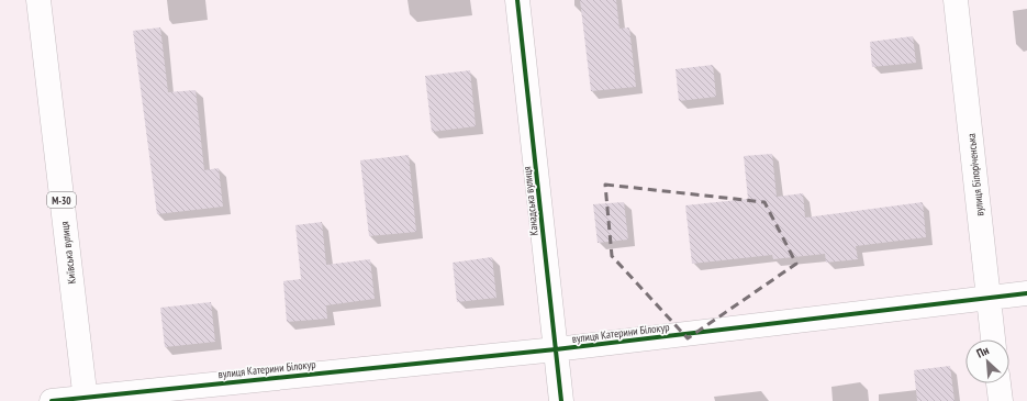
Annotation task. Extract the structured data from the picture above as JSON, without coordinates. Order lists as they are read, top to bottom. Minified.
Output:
{"streets":{"main road":["вулиця Білоріченська","М-30","Канадська вулиця","Київська вулиця","вулиця Катерини Білокур"]},"crossings":[["вулиця Білоріченська","вулиця Катерини Білокур"],["Канадська вулиця","вулиця Катерини Білокур"],["Київська вулиця","вулиця Катерини Білокур"]],"north":"top left"}
